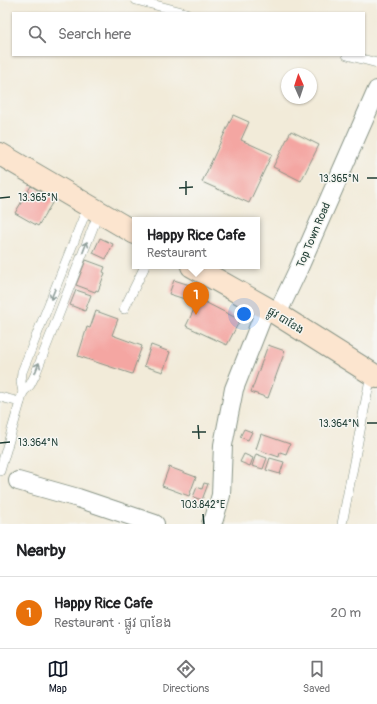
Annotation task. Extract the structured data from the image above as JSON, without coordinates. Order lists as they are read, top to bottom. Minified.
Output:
{"streets":{"street":["Top Town Road","ផ្លូវ បាខែង"]},"crossings":[["Top Town Road","ផ្លូវ បាខែង"]],"north":"top","page":{"search":"Search here","popup":["Happy Rice Cafe","Restaurant"],"pins":"1","heading":"Nearby","list":[{"mark":"1","name":"Happy Rice Cafe","note":"Restaurant · ផ្លូវ បាខែង","value":"20 m"}],"nav":["Map","Directions","Saved"]},"coordinates":["13.365°N","13.364°N","103.842°E"]}
